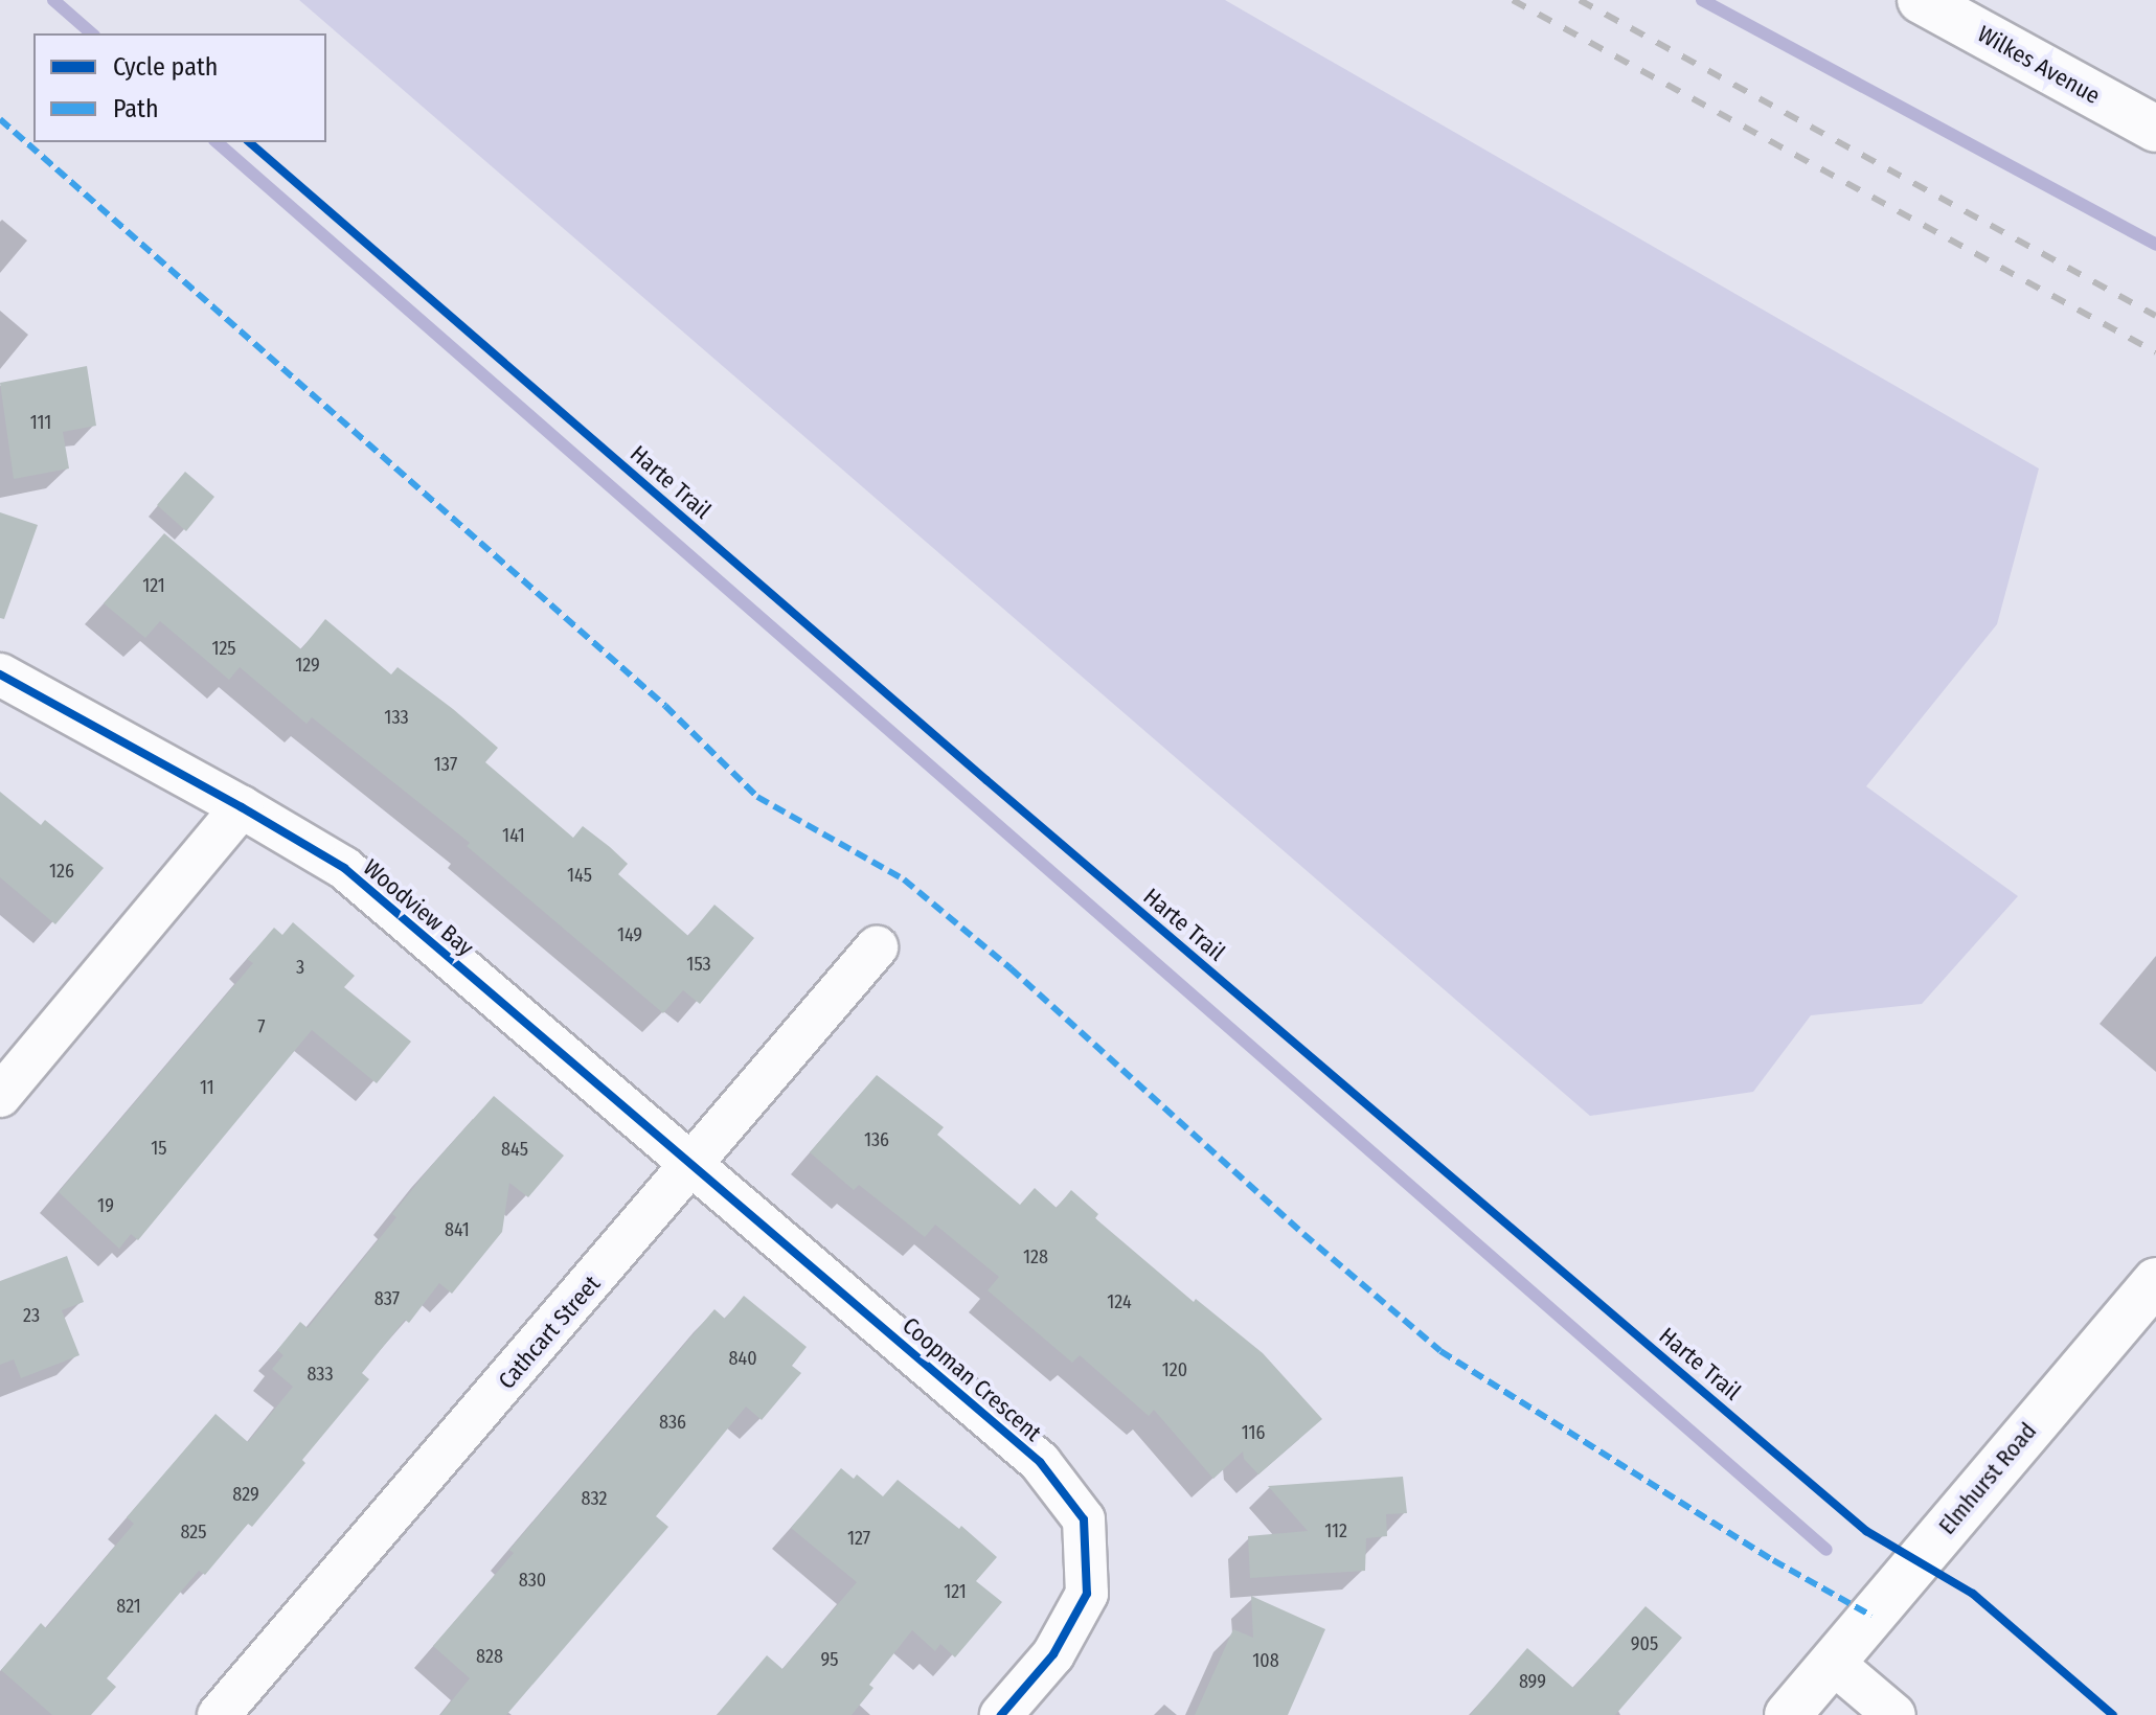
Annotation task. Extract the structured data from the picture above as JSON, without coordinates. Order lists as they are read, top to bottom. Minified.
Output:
{"streets":{"street":["Wilkes Avenue","Woodview Bay","Cathcart Street","Coopman Crescent","Elmhurst Road"],"cycle path":["Harte Trail"]},"crossings":[["Woodview Bay","Cathcart Street"],["Woodview Bay","Coopman Crescent"],["Cathcart Street","Coopman Crescent"]],"house_numbers":["111","121","125","129","133","137","141","126","145","149","153","3","7","11","136","15","845","19","841","128","837","124","23","840","120","833","836","116","829","832","112","825","127","830","121","821","905","828","95","108","899"],"legend":["Cycle path","Path"]}
